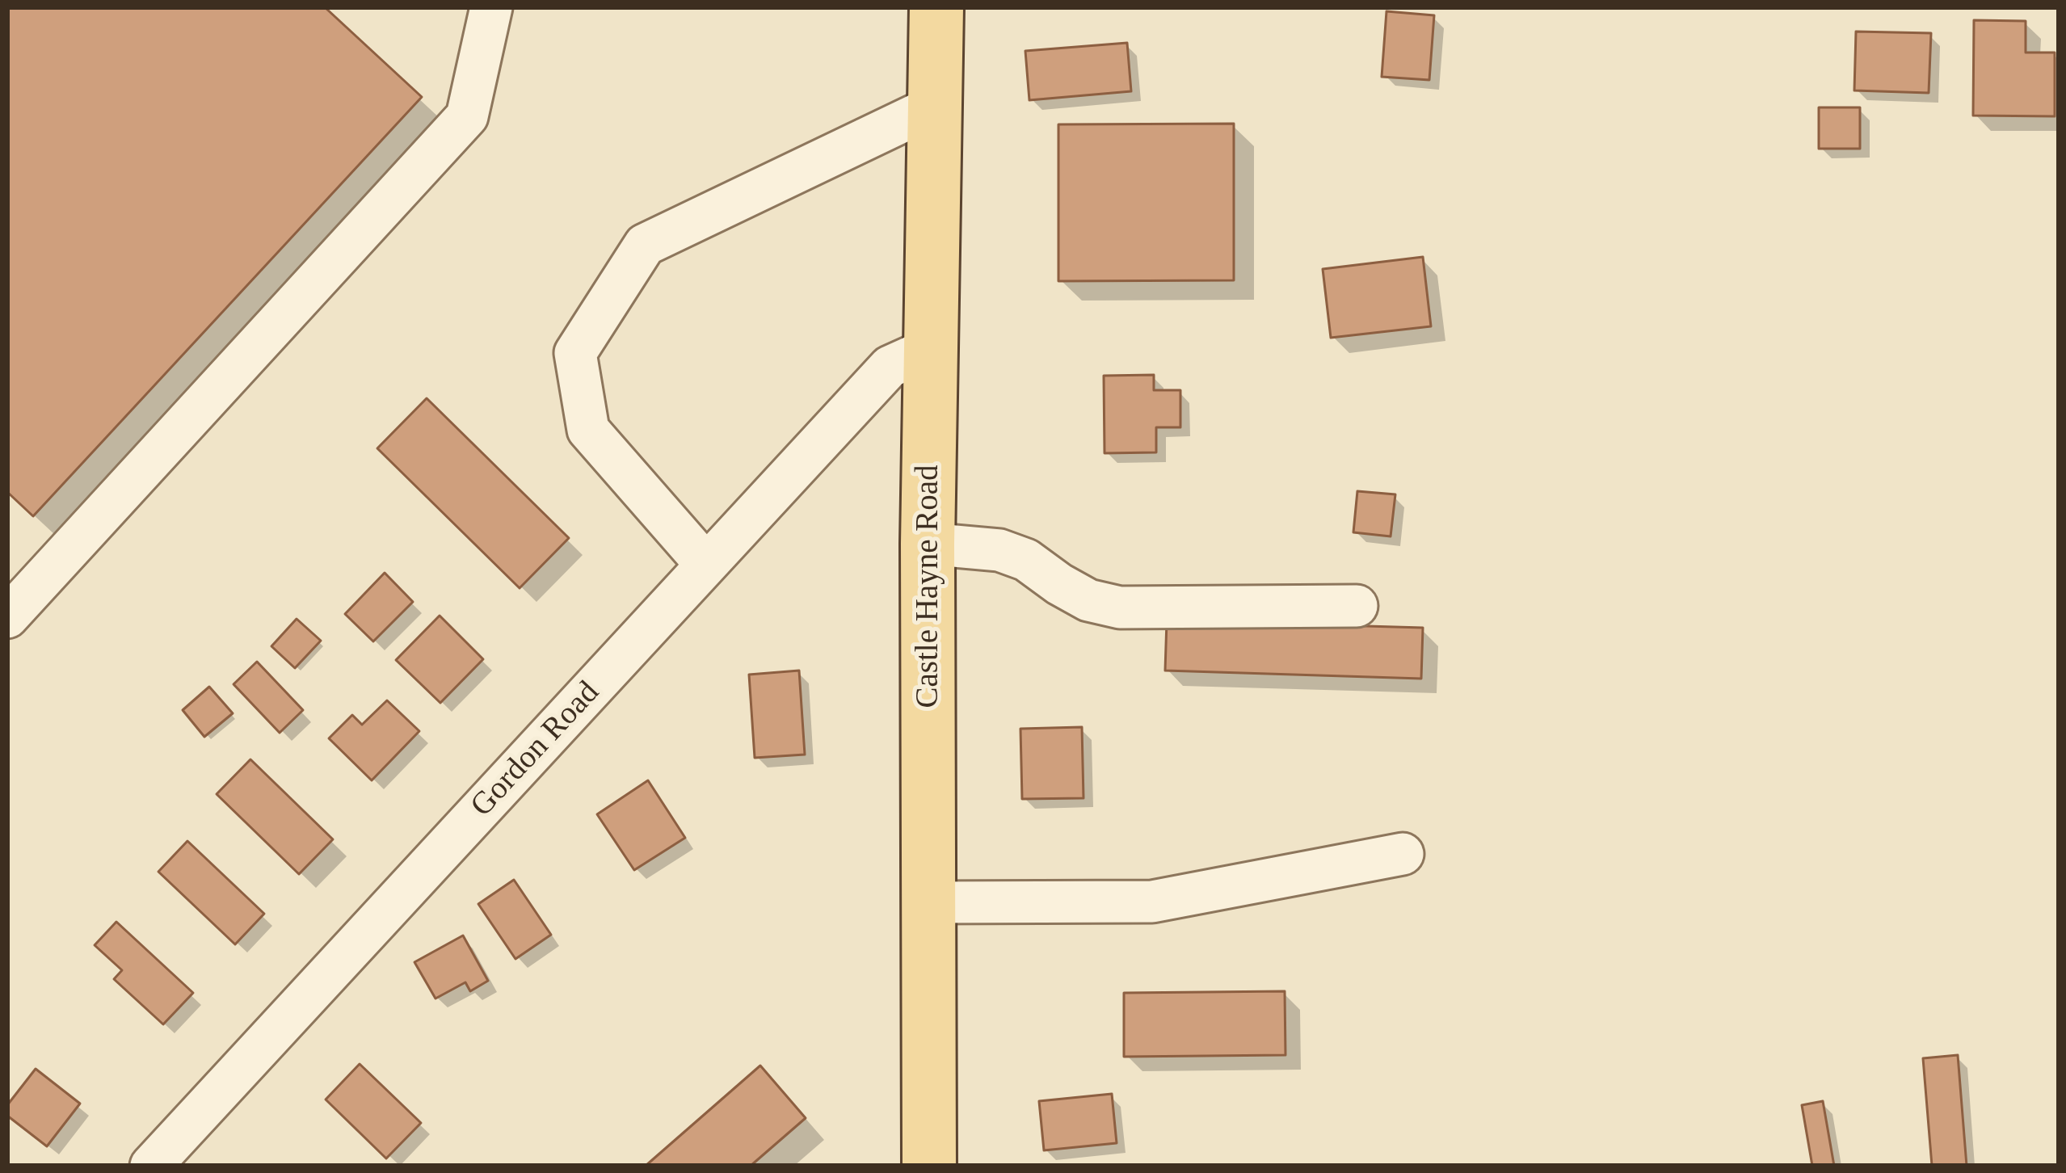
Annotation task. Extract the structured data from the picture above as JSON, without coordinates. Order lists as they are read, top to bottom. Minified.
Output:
{"streets":{"main road":["Castle Hayne Road"],"street":["Gordon Road"]},"crossings":[["Castle Hayne Road","Gordon Road"]]}
